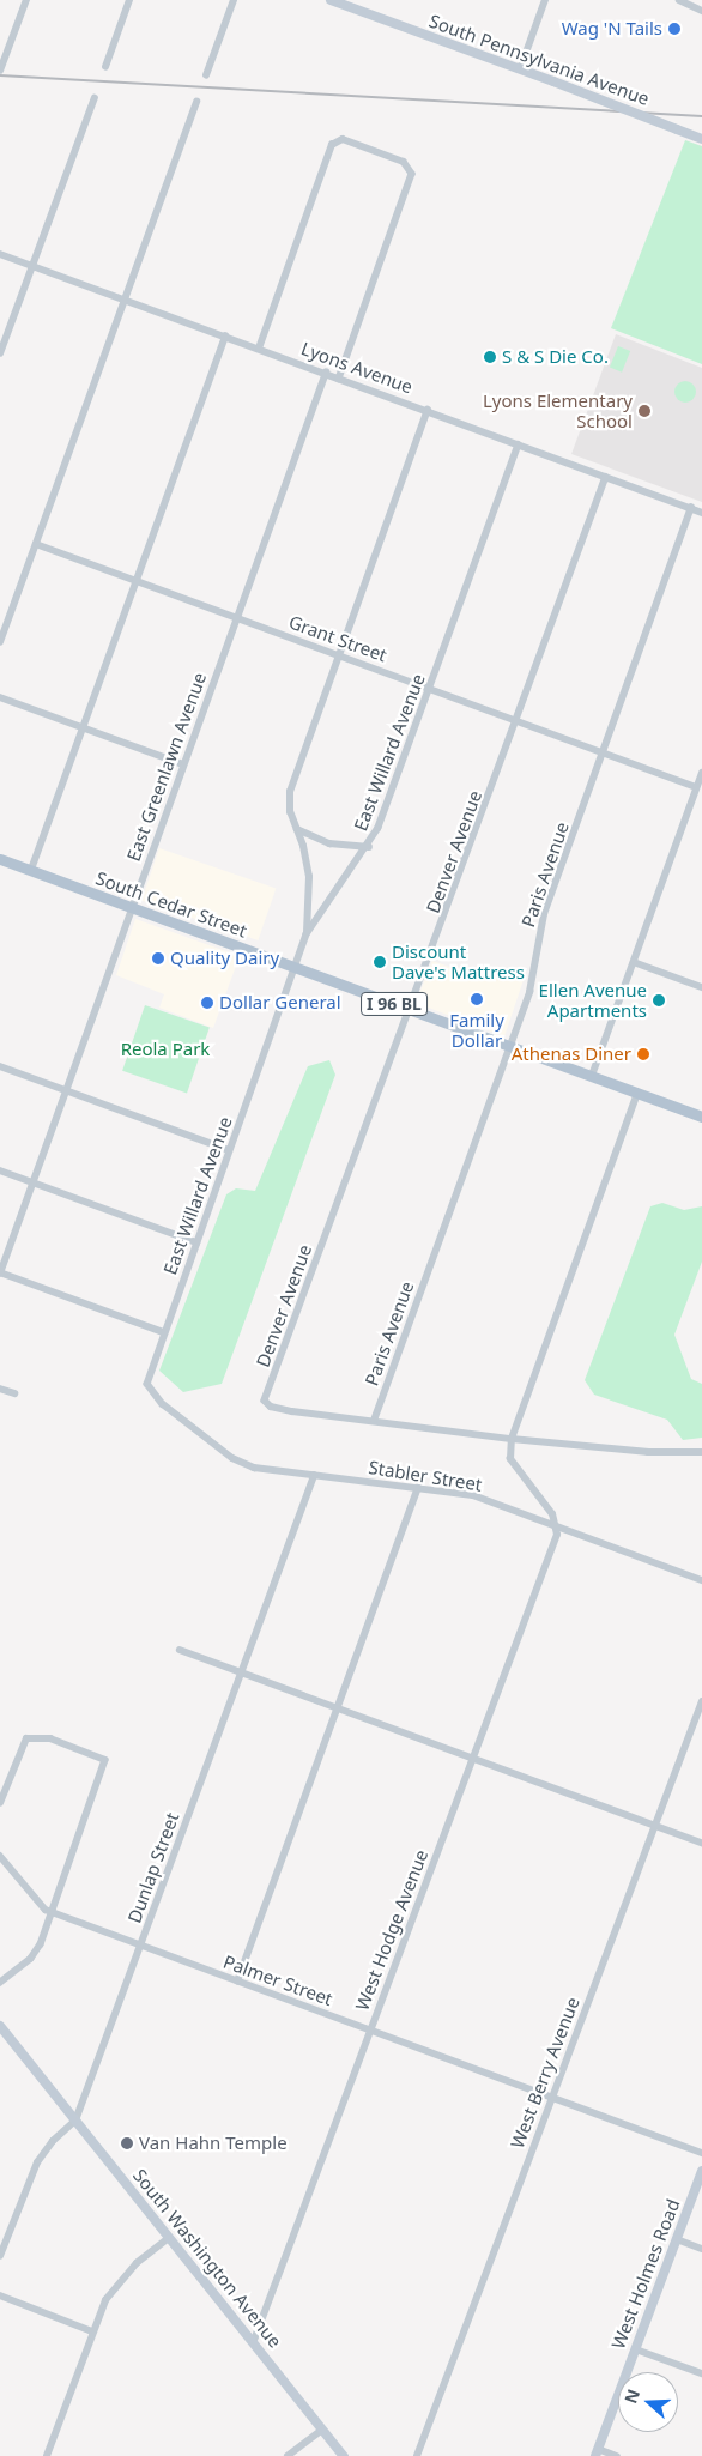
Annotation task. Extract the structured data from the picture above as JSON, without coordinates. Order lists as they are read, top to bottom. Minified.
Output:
{"streets":{"main road":["South Cedar Street","I 96 BL"],"street":["South Pennsylvania Avenue","Lyons Avenue","Grant Street","East Willard Avenue","East Greenlawn Avenue","Denver Avenue","Paris Avenue","Stabler Street","Dunlap Street","West Hodge Avenue","Palmer Street","West Berry Avenue","South Washington Avenue","West Holmes Road"]},"crossings":[["Lyons Avenue","East Willard Avenue"],["Lyons Avenue","East Greenlawn Avenue"],["Lyons Avenue","Denver Avenue"],["Lyons Avenue","Paris Avenue"],["Grant Street","East Willard Avenue"],["Grant Street","East Greenlawn Avenue"],["Grant Street","Denver Avenue"],["Grant Street","Paris Avenue"],["East Willard Avenue","South Cedar Street"],["East Willard Avenue","Stabler Street"],["East Greenlawn Avenue","South Cedar Street"],["Denver Avenue","Paris Avenue"],["Denver Avenue","South Cedar Street"],["Paris Avenue","South Cedar Street"],["Stabler Street","Dunlap Street"],["Stabler Street","West Hodge Avenue"],["Dunlap Street","Palmer Street"],["Dunlap Street","South Washington Avenue"],["West Hodge Avenue","Palmer Street"],["West Hodge Avenue","South Washington Avenue"],["Palmer Street","West Berry Avenue"]],"parks":["Reola Park"],"places":["Wag 'N Tails","S & S Die Co.","Lyons Elementary School","Quality Dairy","Discount Dave's Mattress","Family Dollar","Ellen Avenue Apartments","Dollar General","Athenas Diner","Van Hahn Temple"],"north":"left"}
